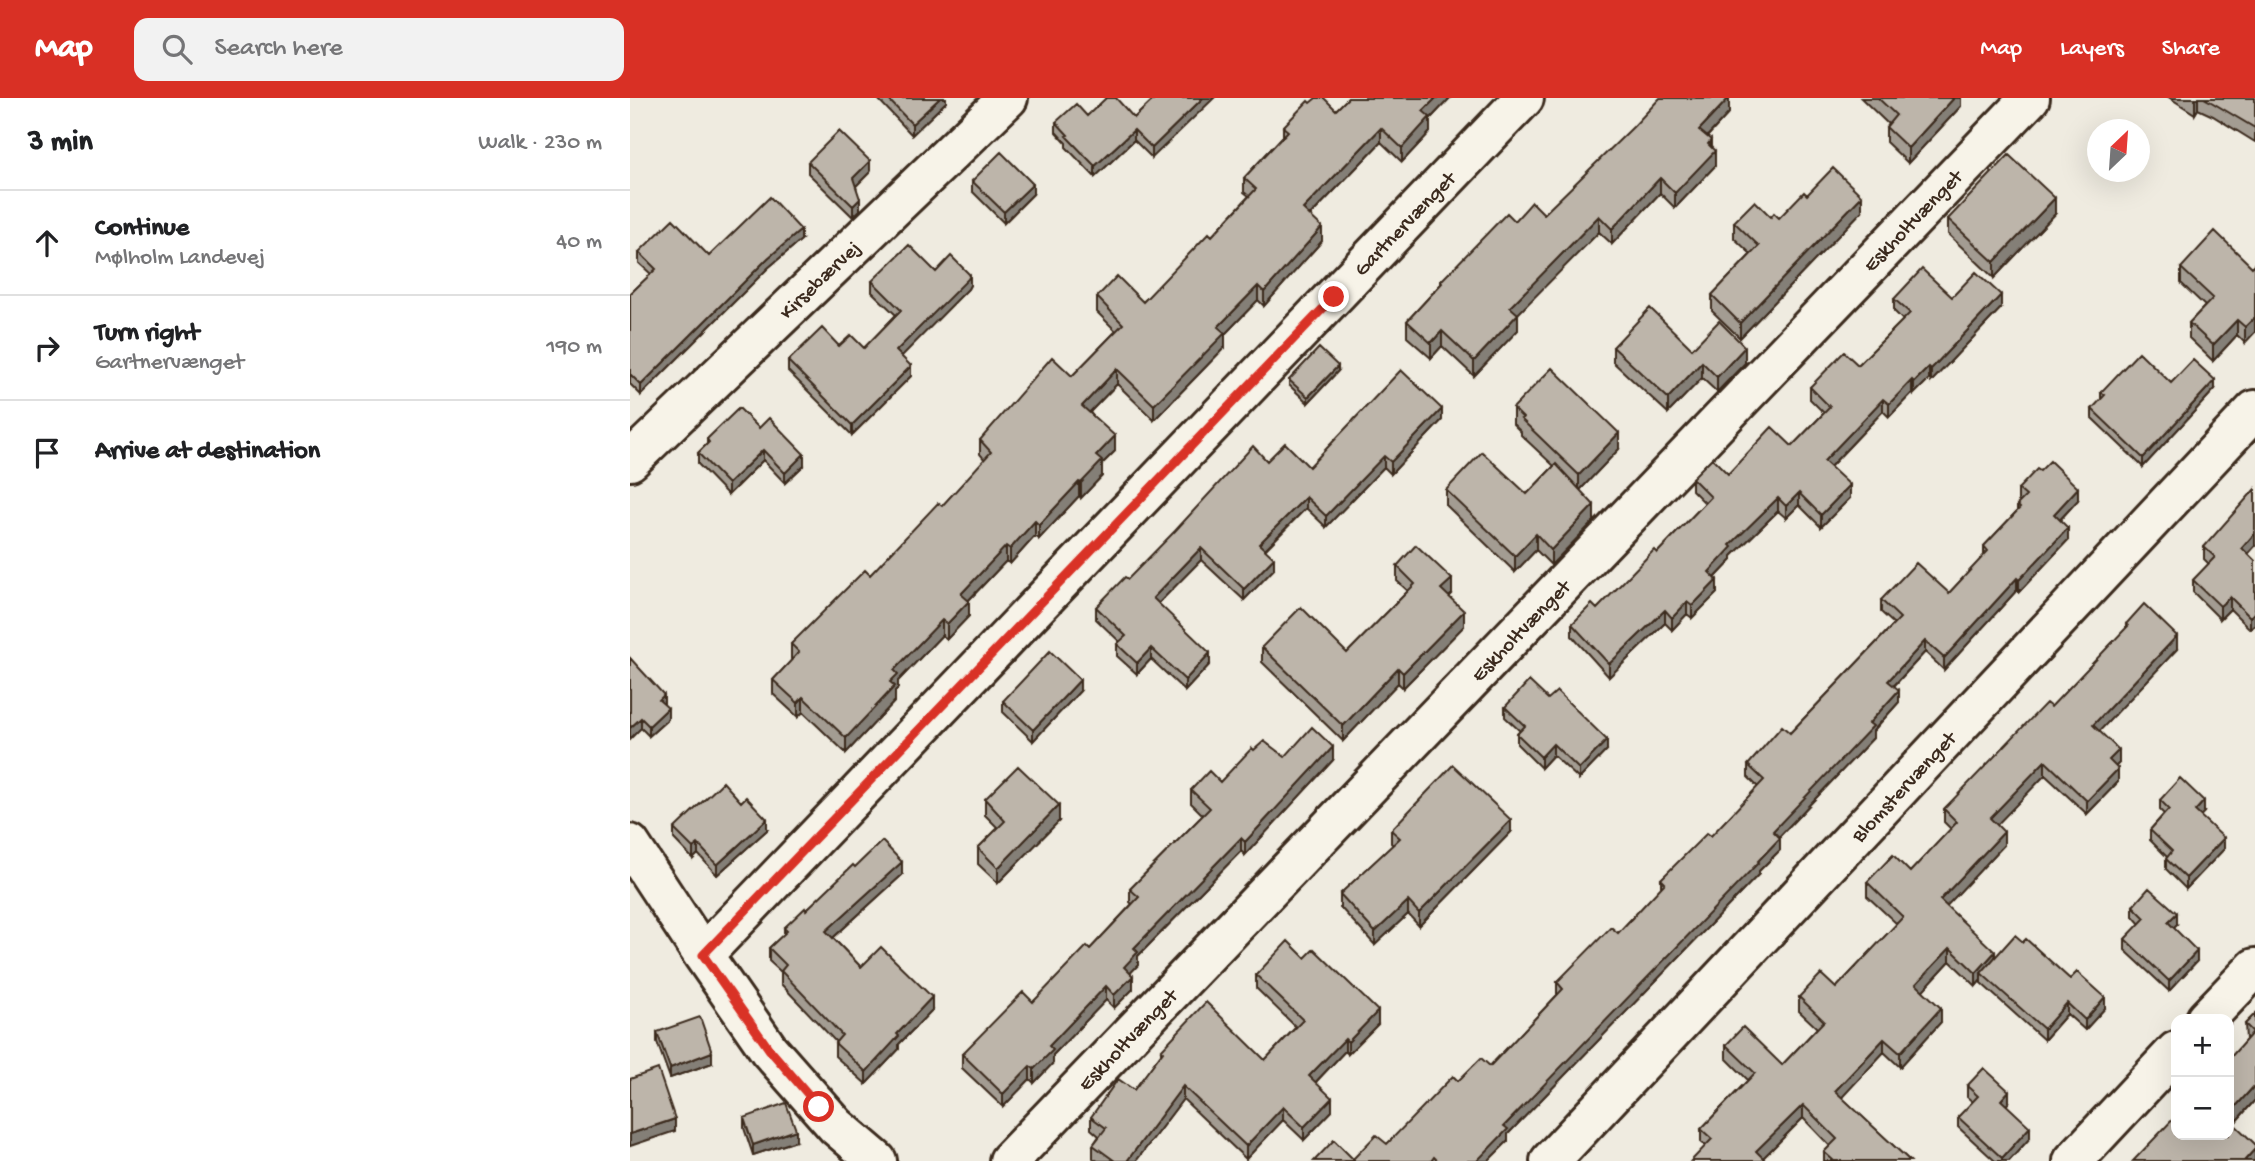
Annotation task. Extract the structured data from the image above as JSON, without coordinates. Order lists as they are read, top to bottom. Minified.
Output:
{"streets":{"street":["Eskholtvænget","Gartnervænget","Kirsebærvej","Blomstervænget"]},"north":"top right","page":{"header":"Map","search":"Search here","nav":["Map","Layers","Share"],"heading":["3 min","Walk · 230 m"],"list":[["Continue","Mølholm Landevej","40 m"],["Turn right","Gartnervænget","190 m"],"Arrive at destination"],"map_buttons":["+","−"]}}
